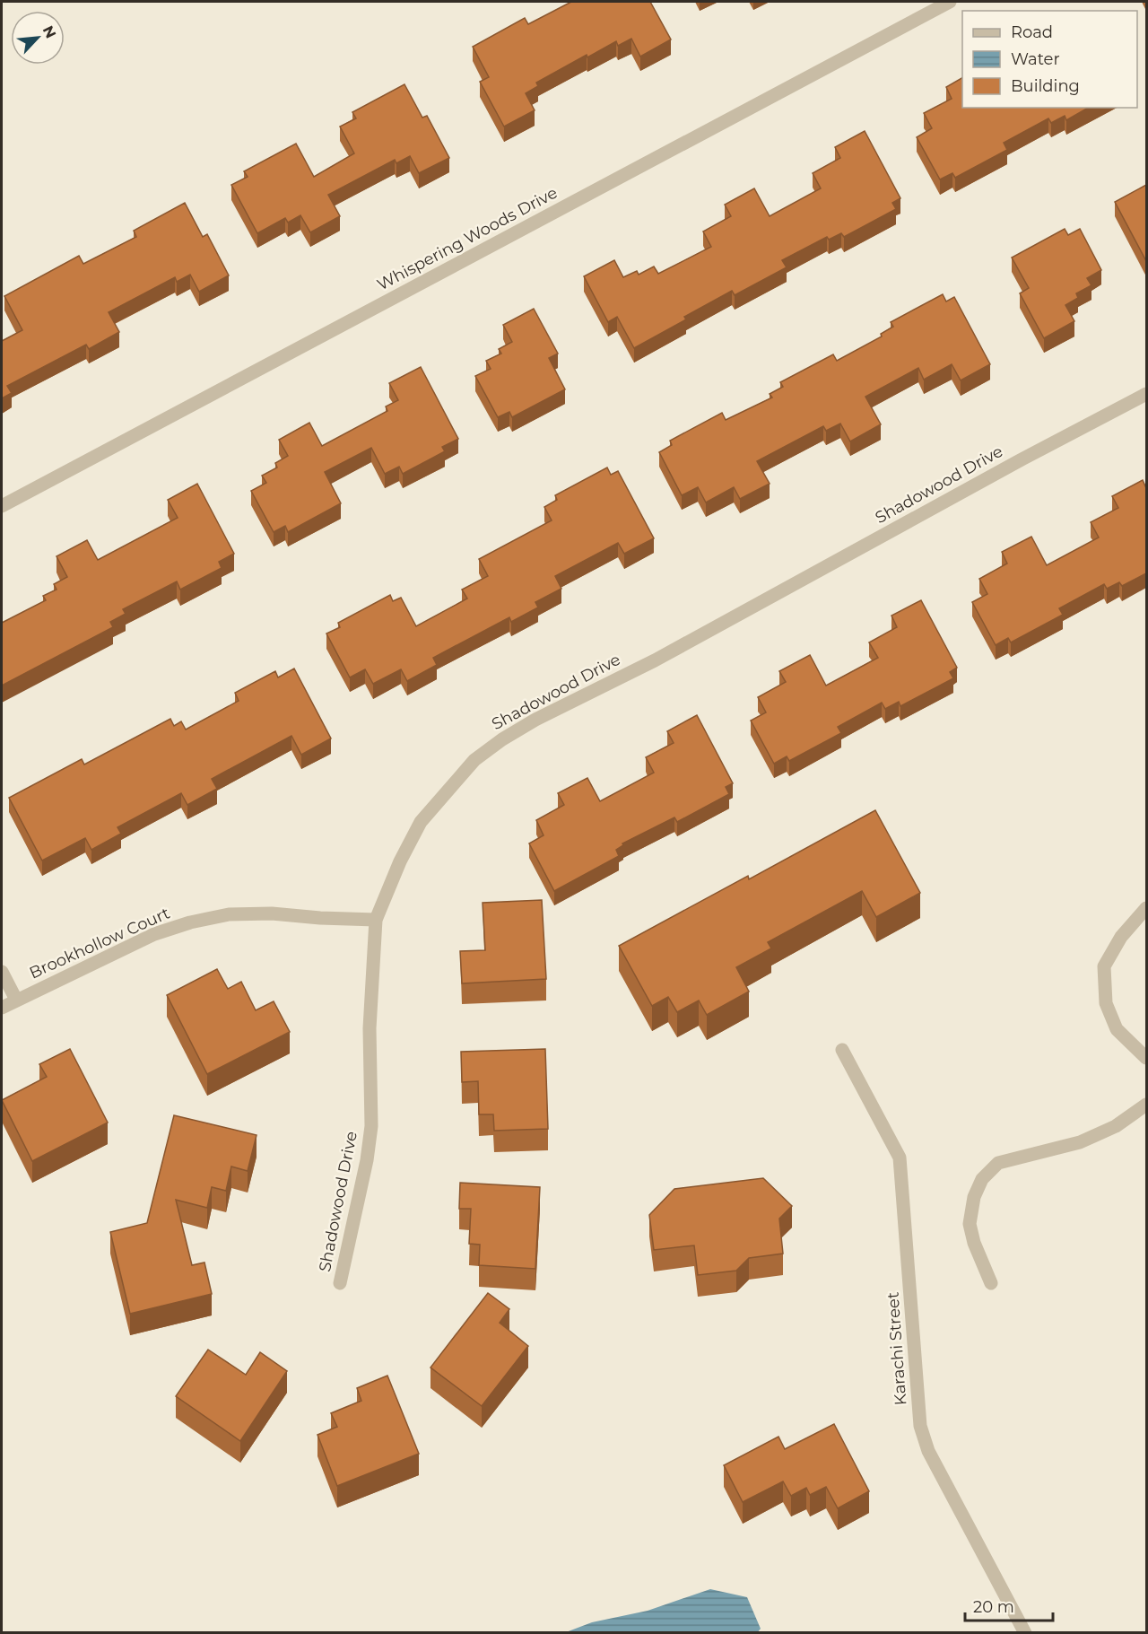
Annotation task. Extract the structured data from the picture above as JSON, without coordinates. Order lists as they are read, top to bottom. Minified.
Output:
{"streets":{"street":["Whispering Woods Drive","Shadowood Drive","Brookhollow Court","Karachi Street"]},"crossings":[["Shadowood Drive","Brookhollow Court"]],"legend":["Road","Water","Building"],"scale_bar":"20 m","north":"top right"}
